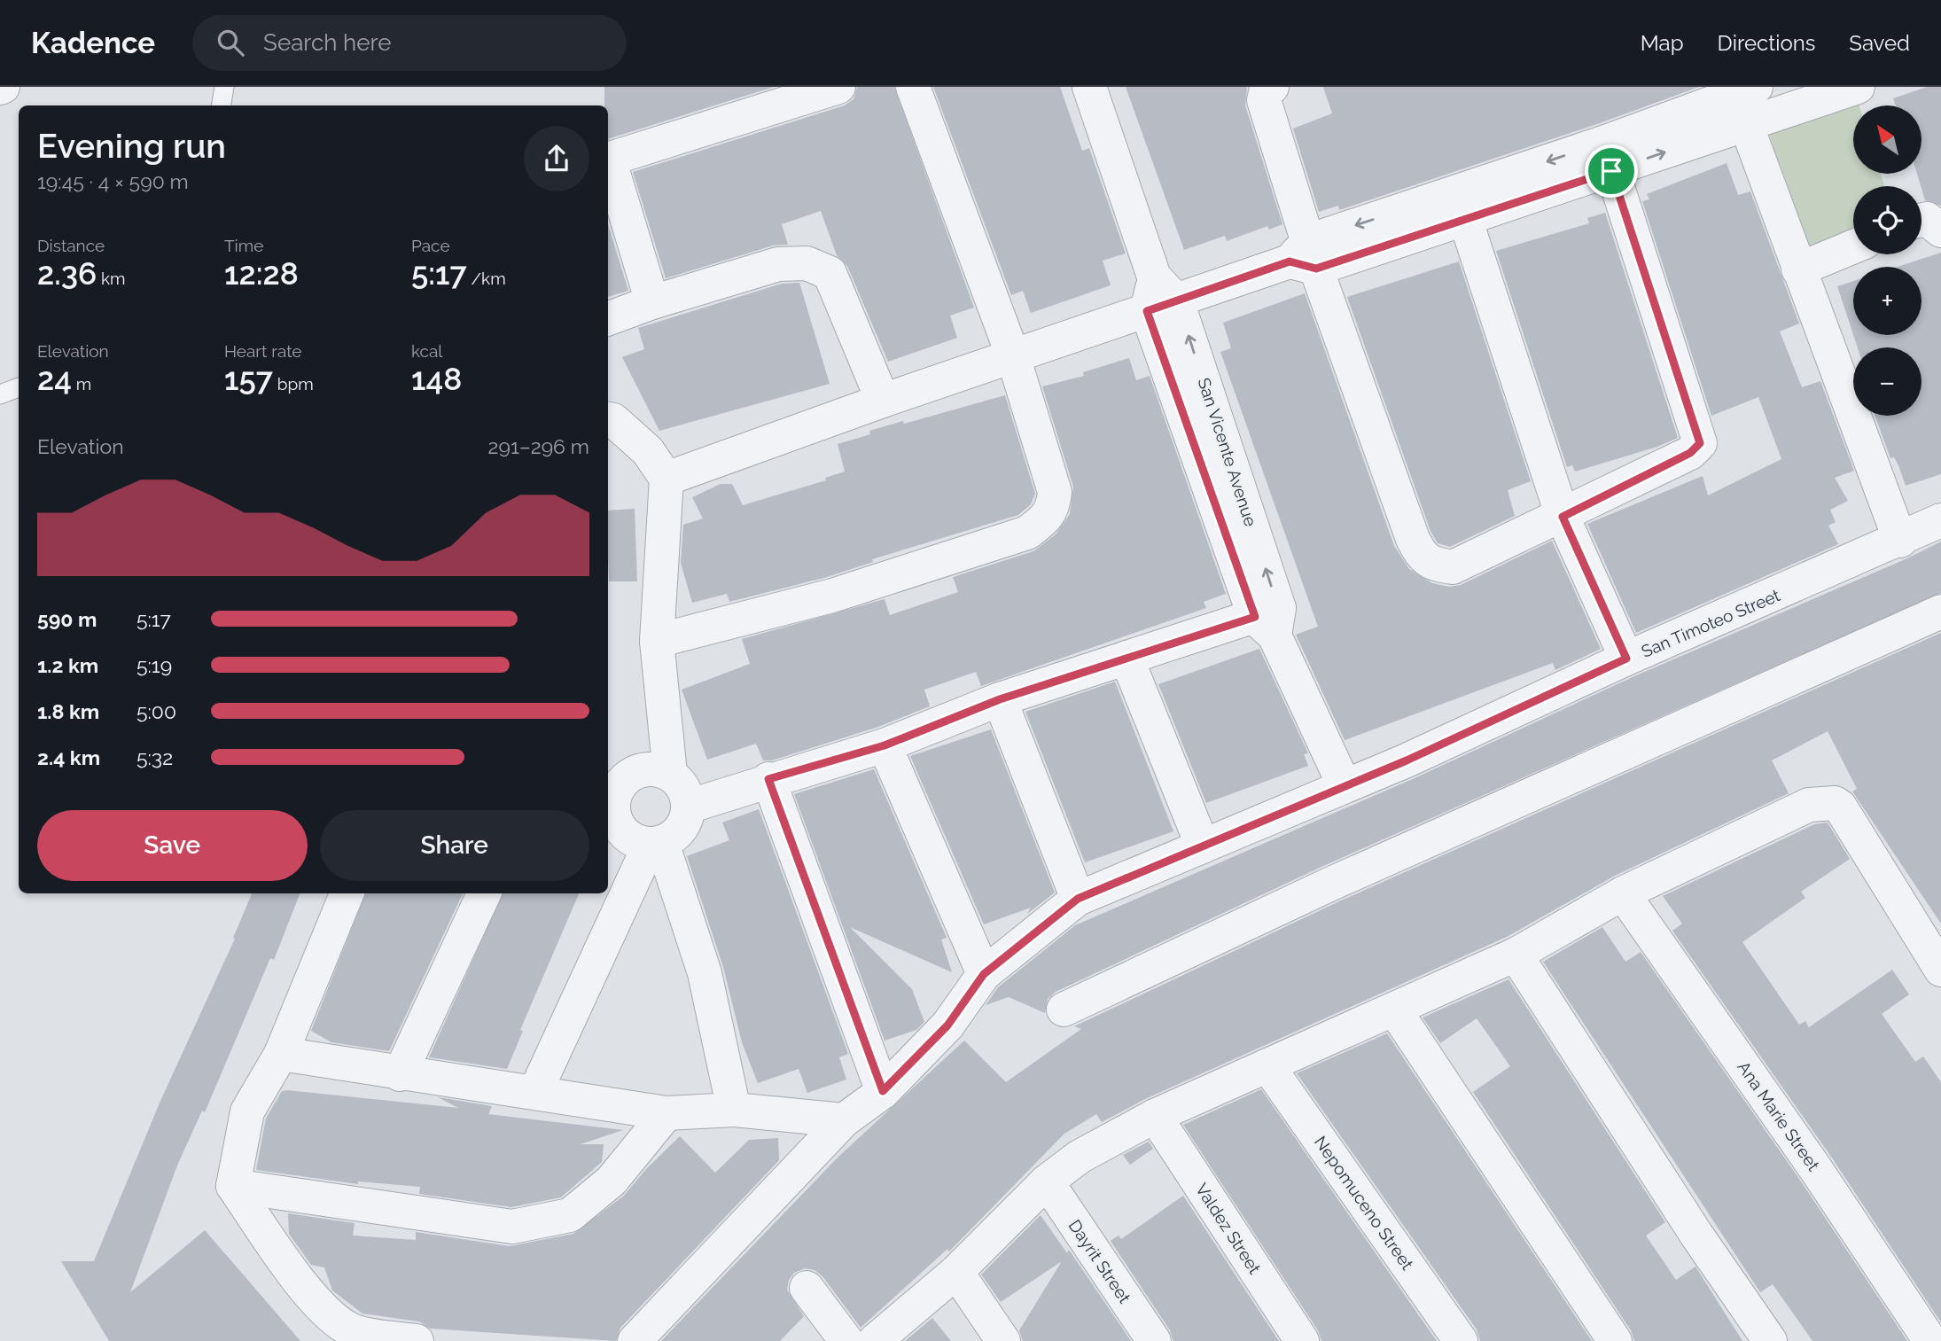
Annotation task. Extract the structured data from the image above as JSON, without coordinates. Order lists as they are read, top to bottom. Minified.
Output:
{"streets":{"street":["San Vicente Avenue","San Timoteo Street","Ana Marie Street","Nepomuceno Street","Valdez Street","Dayrit Street"]},"crossings":[["San Vicente Avenue","San Timoteo Street"]],"north":"top left","page":{"header":"Kadence","search":"Search here","nav":["Map","Directions","Saved"],"map_buttons":["+","−"],"heading":["Evening run","19:45 · 4 × 590 m"],"stats":[["Distance","2.36 km"],["Time","12:28"],["Pace","5:17 /km"],["Elevation","24 m"],["Heart rate","157 bpm"],["kcal","148"]],"chart":["Elevation","291–296 m"],"list":[{"name":"590 m","note":"5:17"},{"name":"1.2 km","note":"5:19"},{"name":"1.8 km","note":"5:00"},{"name":"2.4 km","note":"5:32"}],"buttons":["Save","Share"]}}
